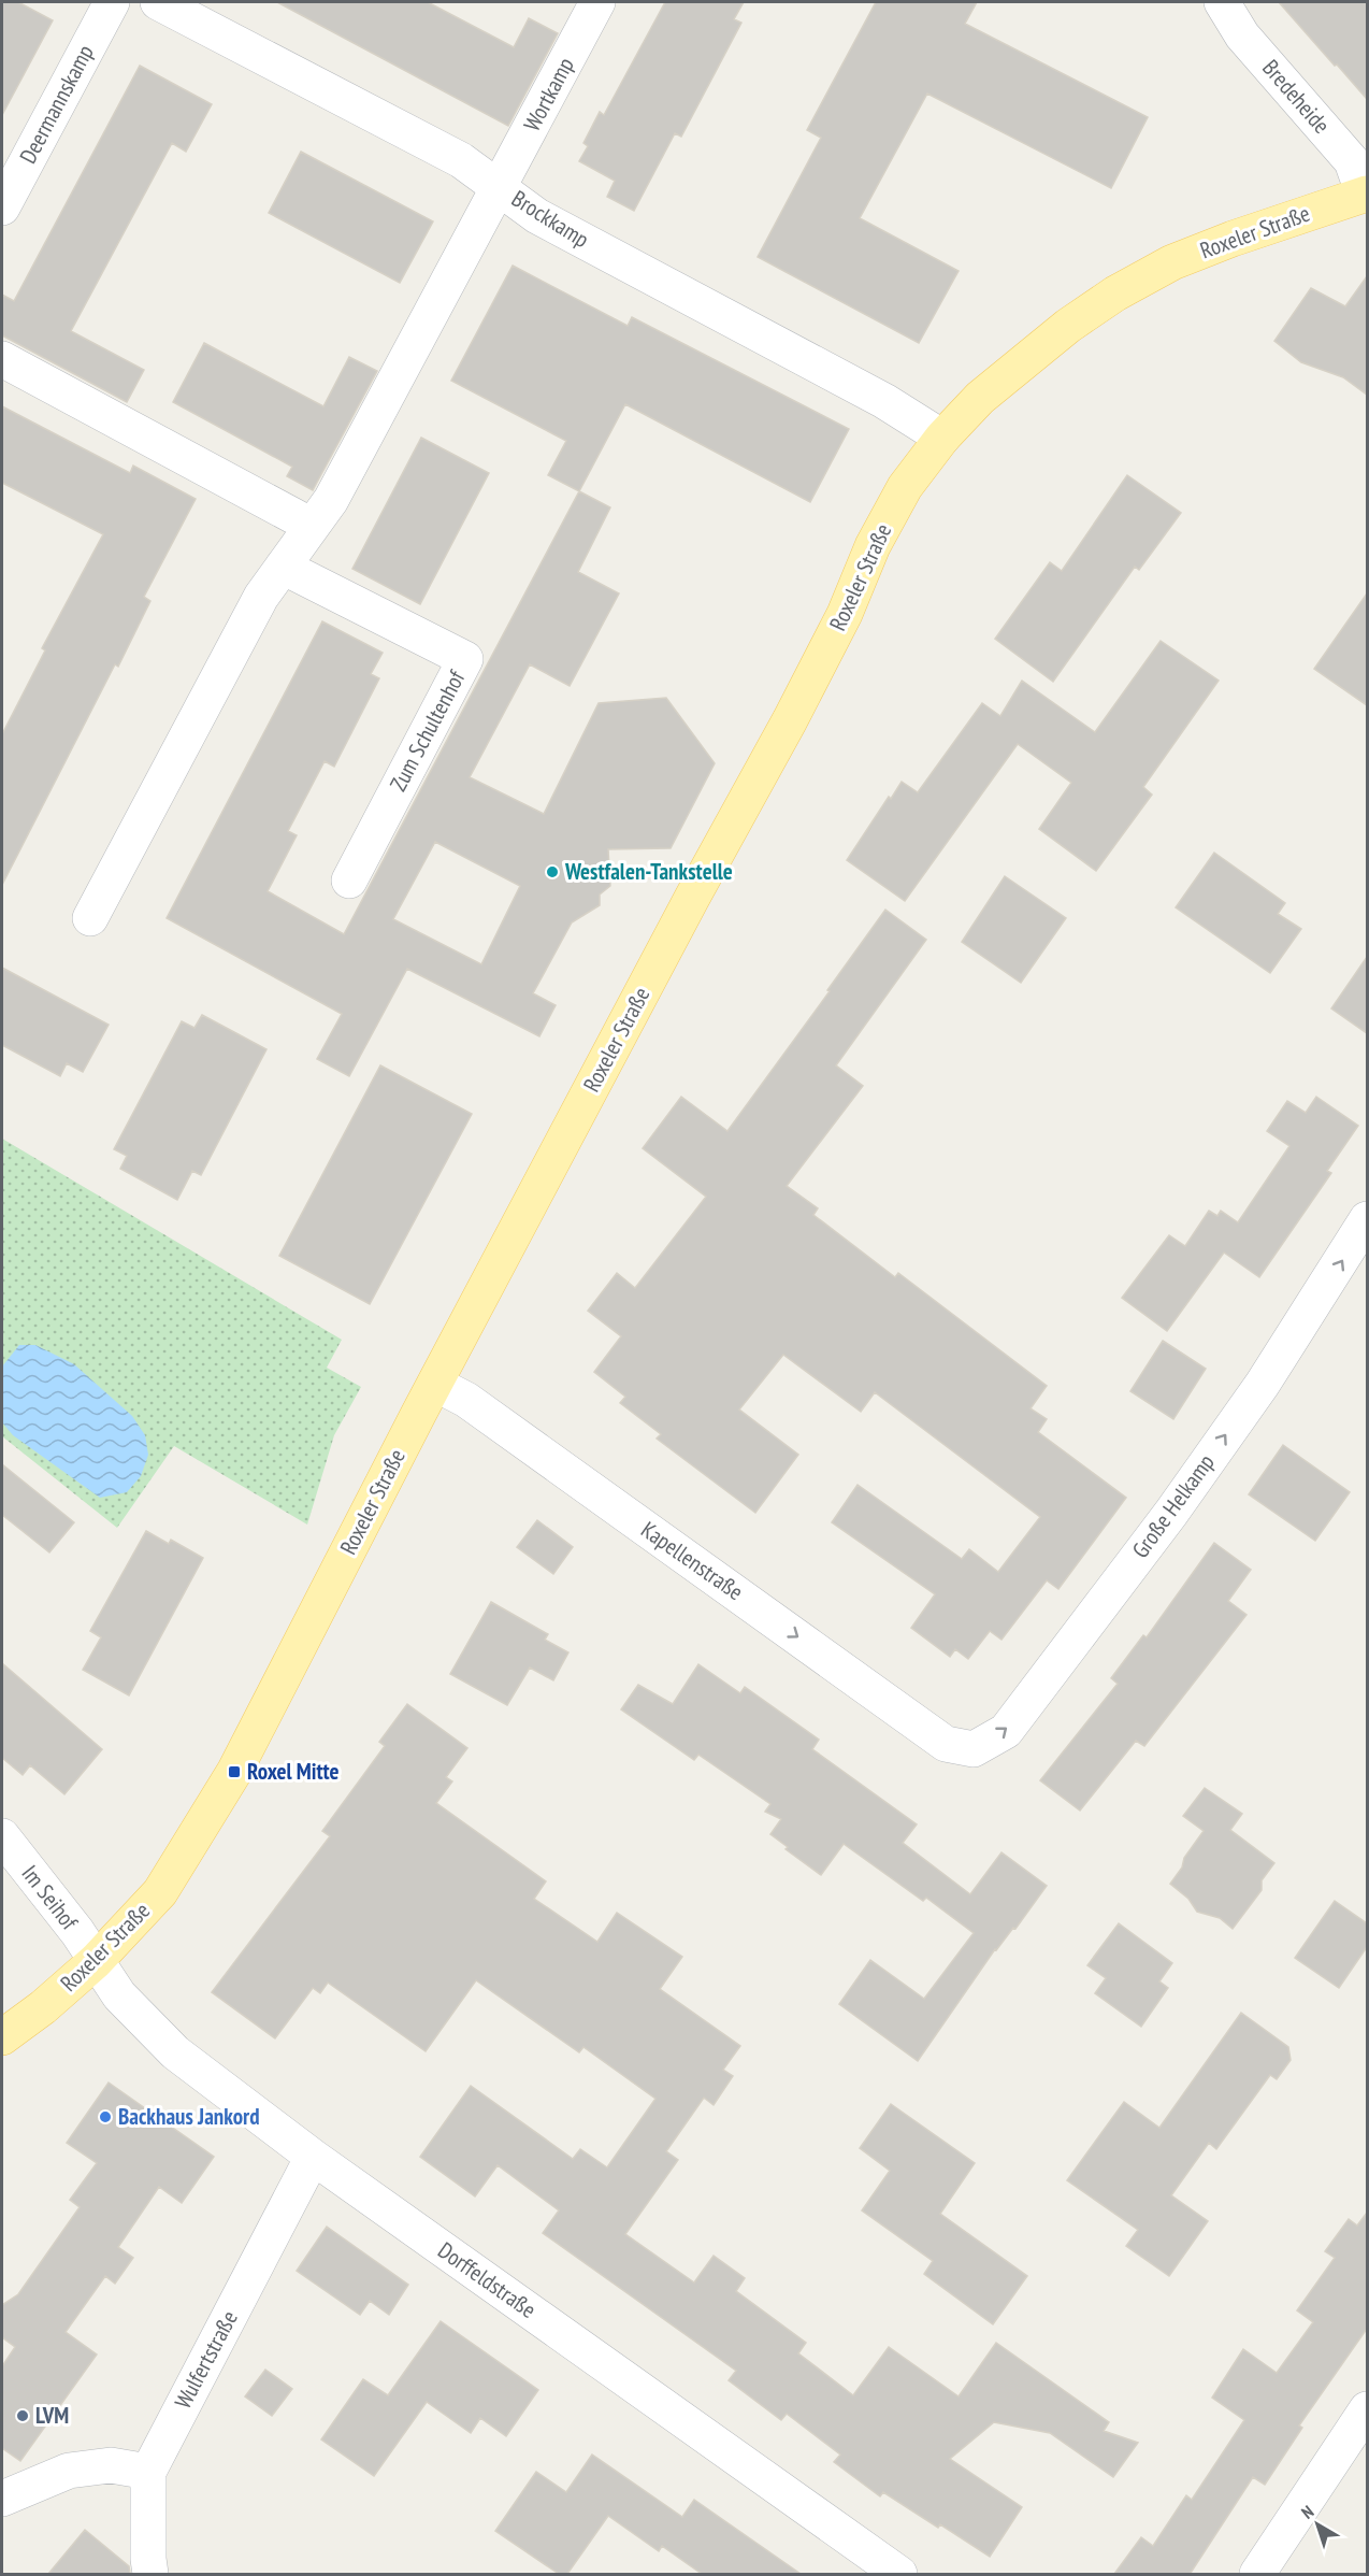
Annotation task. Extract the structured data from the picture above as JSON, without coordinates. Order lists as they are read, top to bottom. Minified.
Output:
{"streets":{"main road":["Roxeler Straße"],"street":["Wortkamp","Bredeheide","Deermannskamp","Brockkamp","Zum Schultenhof","Große Helkamp","Kapellenstraße","Im Seihof","Dorffeldstraße","Wulfertstraße"]},"crossings":[["Wortkamp","Brockkamp"],["Bredeheide","Roxeler Straße"],["Brockkamp","Roxeler Straße"],["Roxeler Straße","Kapellenstraße"],["Roxeler Straße","Im Seihof"],["Roxeler Straße","Dorffeldstraße"],["Große Helkamp","Kapellenstraße"],["Im Seihof","Dorffeldstraße"],["Dorffeldstraße","Wulfertstraße"]],"one_way":["Große Helkamp","Kapellenstraße"],"places":{"other":["Westfalen-Tankstelle","Backhaus Jankord","LVM"],"transit":["Roxel Mitte"]},"north":"top left"}
